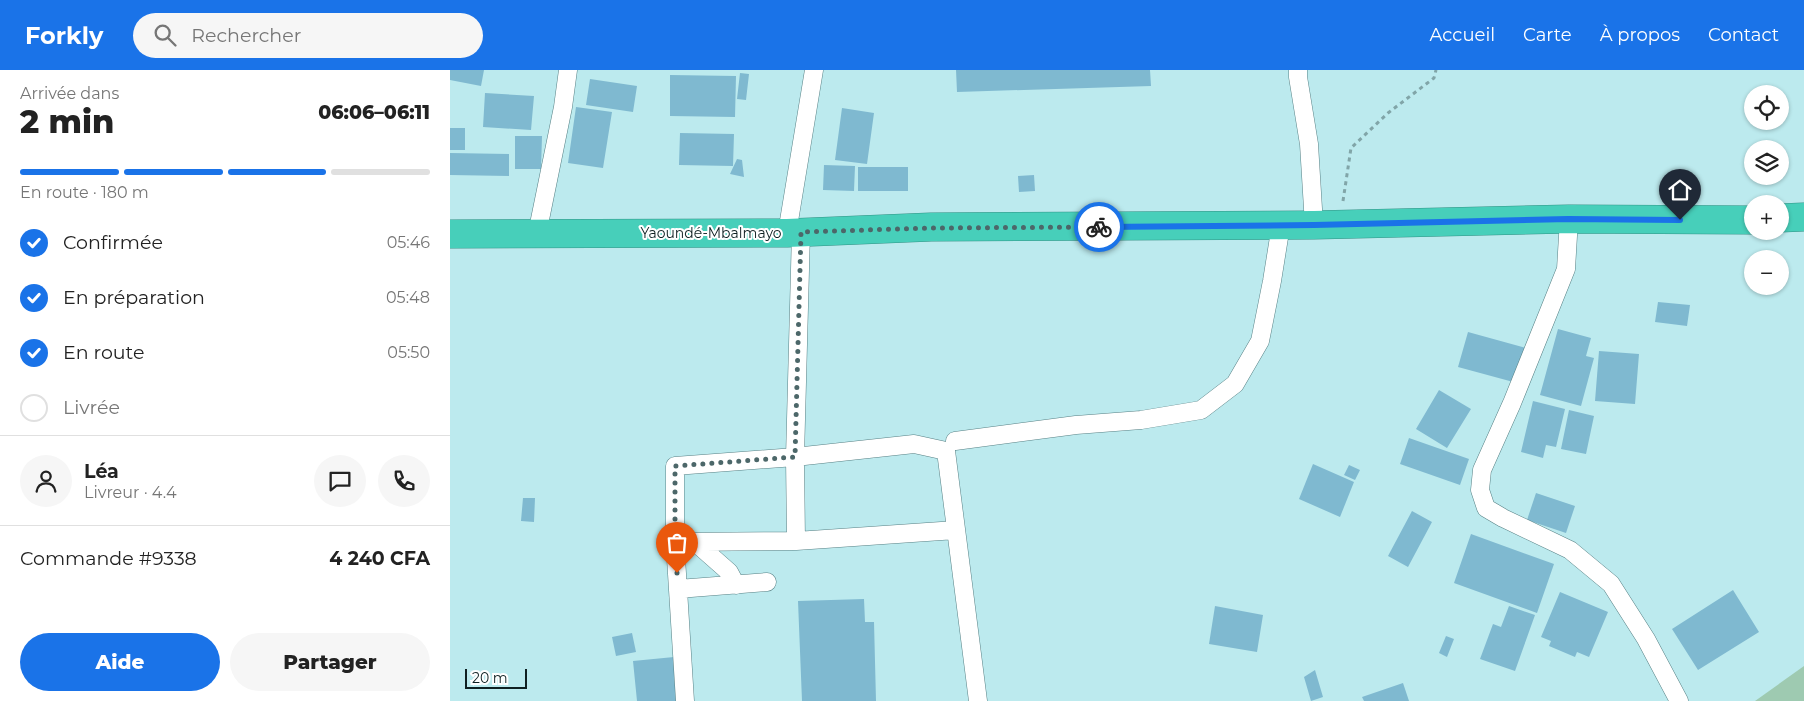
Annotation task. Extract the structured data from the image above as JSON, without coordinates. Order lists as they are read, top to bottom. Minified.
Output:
{"streets":{"highway":["Yaoundé-Mbalmayo"]},"scale_bar":"20 m","page":{"header":"Forkly","search":"Rechercher","nav":["Accueil","Carte","À propos","Contact"],"heading":["2 min","Arrivée dans","06:06–06:11"],"panel":["Léa","Livreur · 4.4","Commande #9338","4 240 CFA"],"map_buttons":["+","−"],"bar":"En route · 180 m","list":[["Confirmée","05:46"],["En préparation","05:48"],["En route","05:50"],"Livrée"],"buttons":["Aide","Partager"],"scale":"20 m"}}
